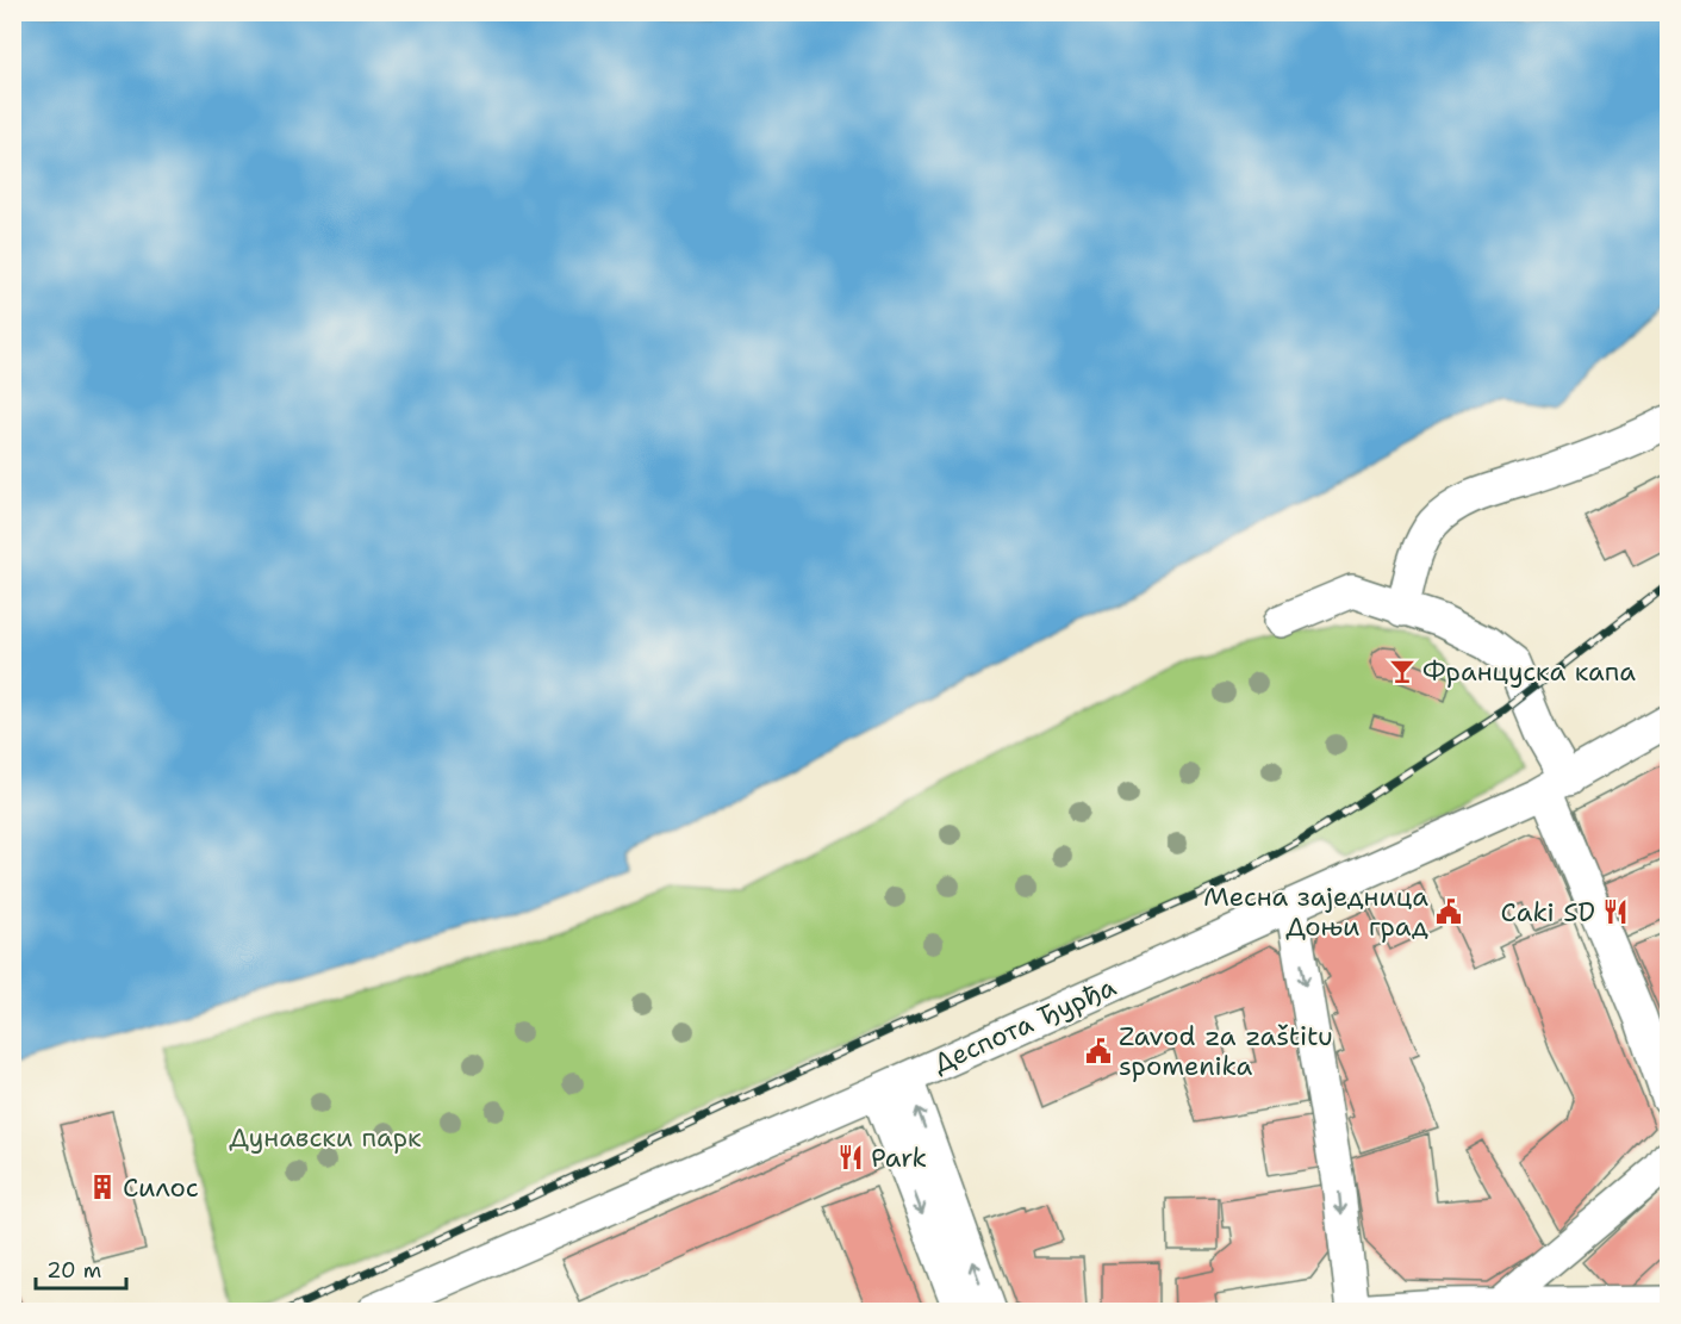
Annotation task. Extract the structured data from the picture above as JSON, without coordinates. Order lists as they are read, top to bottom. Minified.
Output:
{"streets":{"street":["Деспота Ђурђа"]},"parks":["Дунавски парк"],"places":{"bar":["Француска капа"],"public building":["Месна заједница Доњи град","Zavod za zaštitu spomenika"],"restaurant":["Caki SD","Park"],"building":["Силос"]},"scale_bar":"20 m"}
